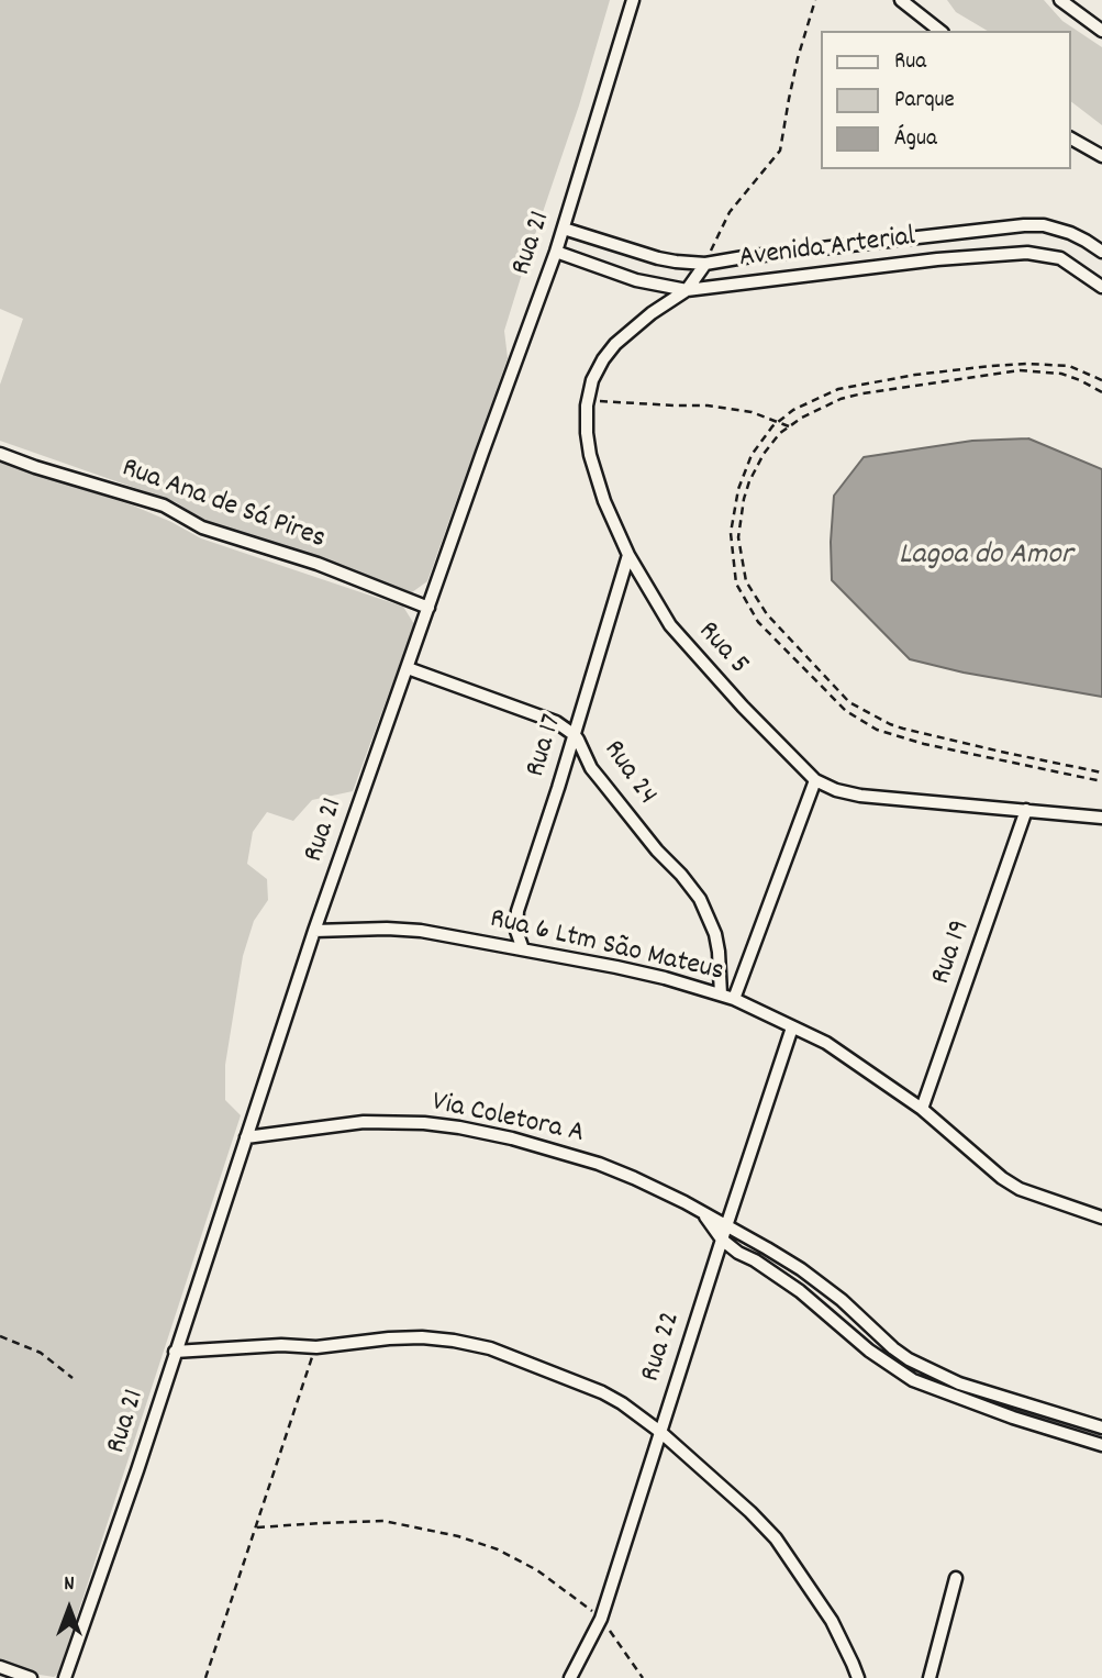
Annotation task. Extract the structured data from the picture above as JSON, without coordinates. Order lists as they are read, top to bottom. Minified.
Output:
{"streets":{"street":["Rua 21","Avenida Arterial","Rua Ana de Sá Pires","Rua 5","Rua 17","Rua 24","Rua 6 Ltm São Mateus","Rua 19","Via Coletora A","Rua 22"]},"crossings":[["Rua 21","Avenida Arterial"],["Rua 21","Rua Ana de Sá Pires"],["Rua 21","Rua 24"],["Rua 21","Rua 6 Ltm São Mateus"],["Rua 21","Via Coletora A"],["Avenida Arterial","Rua 5"],["Rua 5","Rua 17"],["Rua 5","Rua 19"],["Rua 17","Rua 24"],["Rua 17","Rua 6 Ltm São Mateus"],["Rua 24","Rua 6 Ltm São Mateus"],["Rua 6 Ltm São Mateus","Rua 19"],["Rua 6 Ltm São Mateus","Rua 22"],["Via Coletora A","Rua 22"]],"water":["Lagoa do Amor"],"legend":["Rua","Parque","Água"],"north":"top"}
